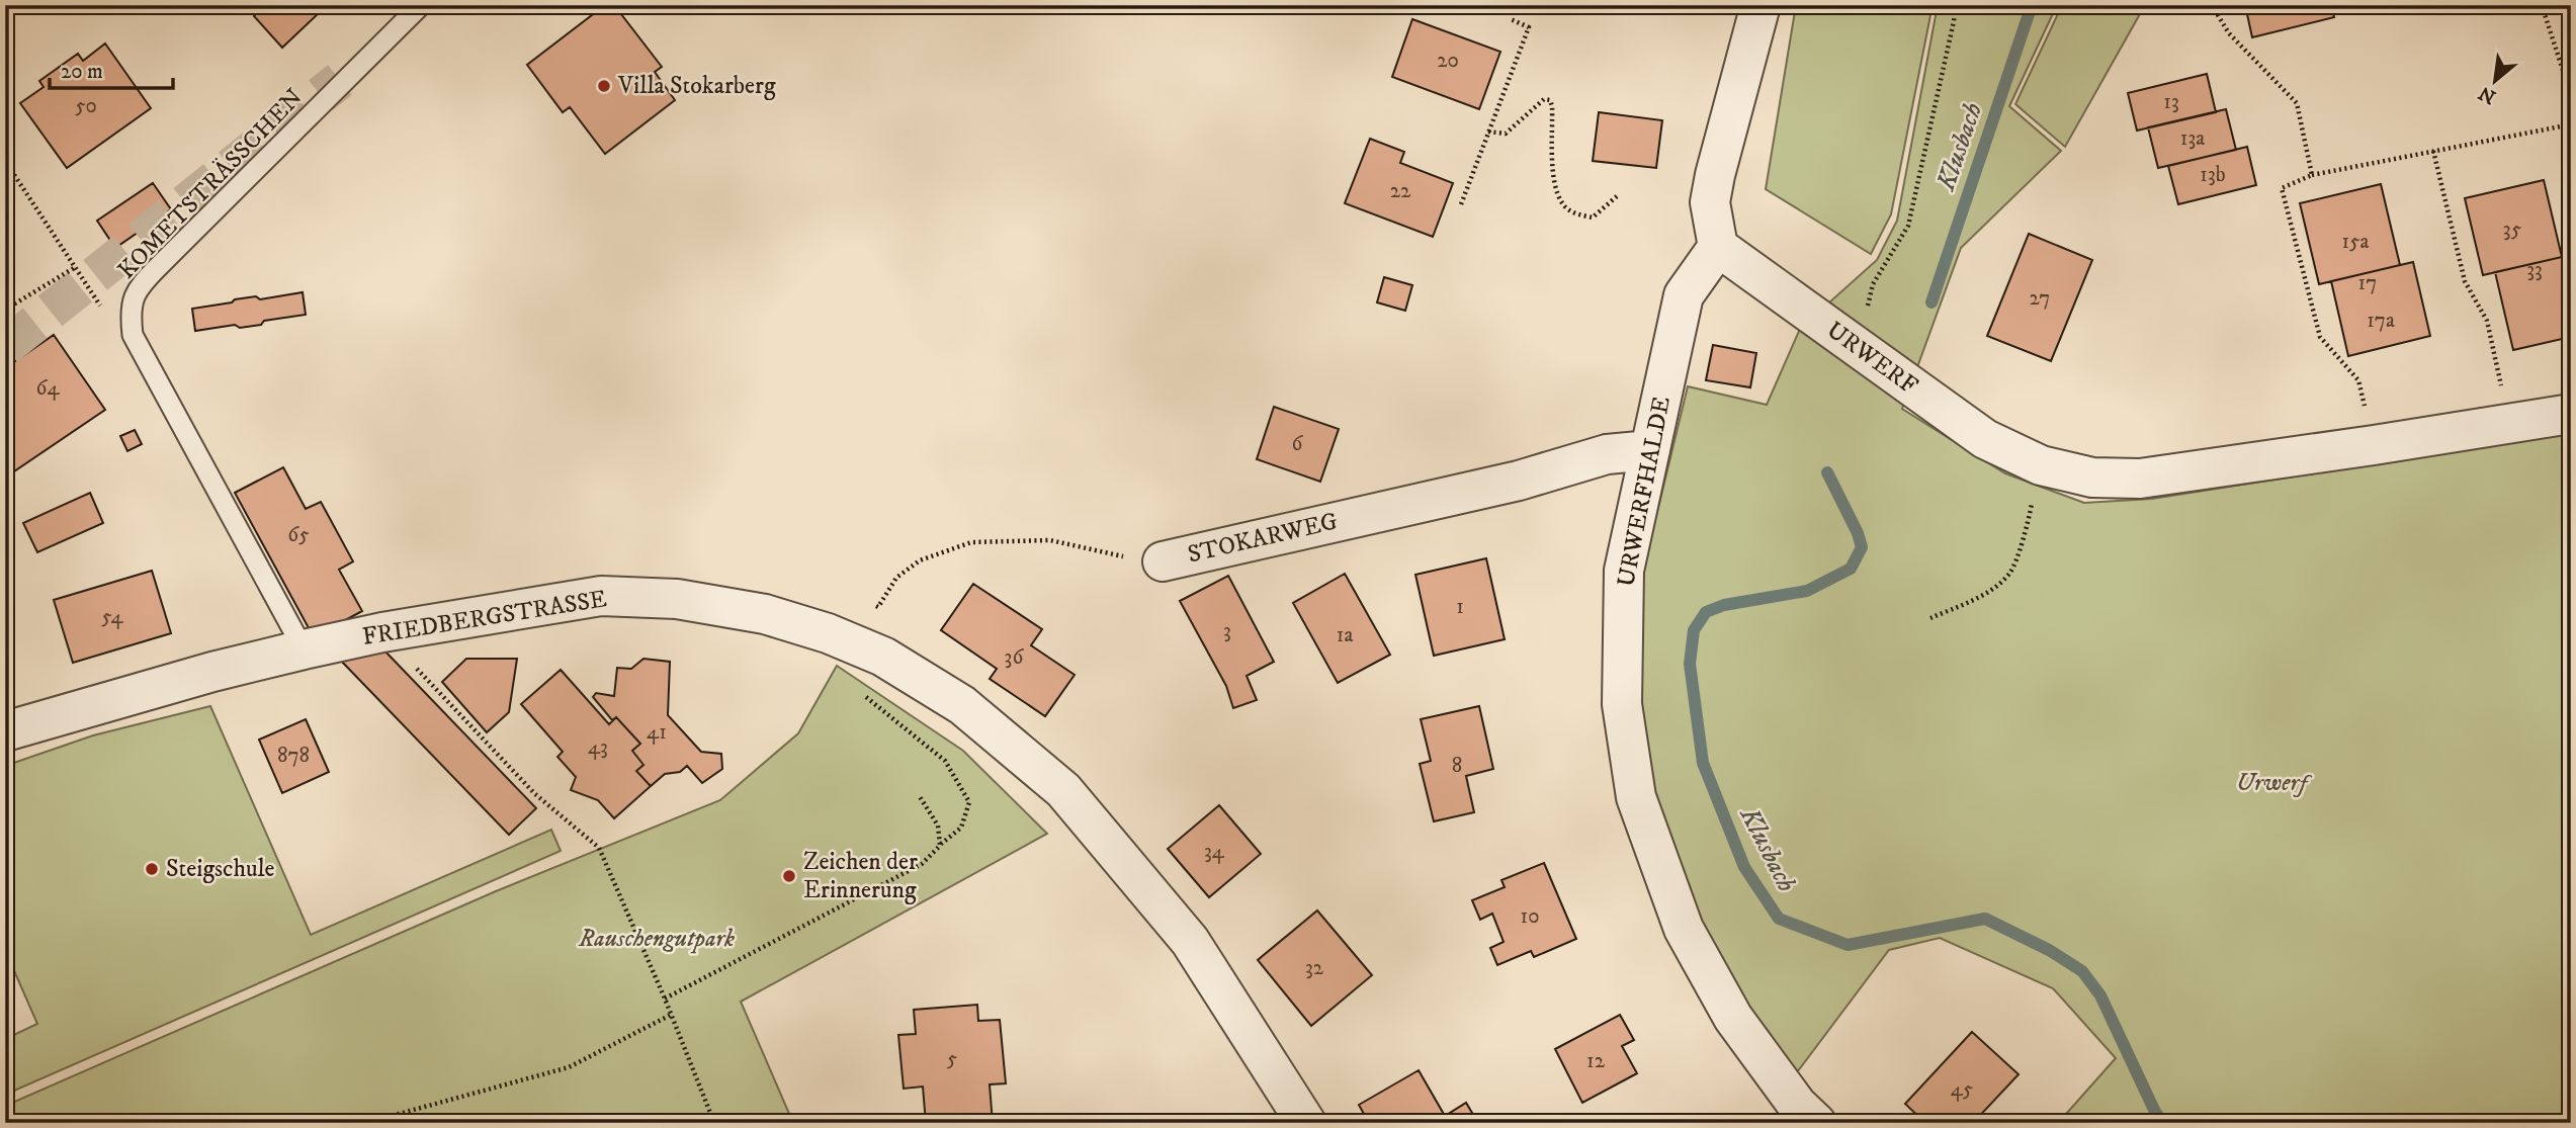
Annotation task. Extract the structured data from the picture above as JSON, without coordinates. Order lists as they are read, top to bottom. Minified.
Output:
{"streets":{"street":["URWERF","URWERFHALDE","STOKARWEG","FRIEDBERGSTRASSE"],"lane":["KOMETSTRÄSSCHEN"]},"crossings":[["KOMETSTRÄSSCHEN","FRIEDBERGSTRASSE"],["URWERF","URWERFHALDE"],["URWERFHALDE","STOKARWEG"]],"water":["Klusbach"],"parks":["Urwerf","Rauschengutpark"],"places":["Villa Stokarberg","Steigschule","Zeichen der Erinnerung"],"house_numbers":["20","13","50","13a","13b","22","35","15a","33","17","27","17a","64","6","65","1","54","3","1a","36","41","43","878","8","34","10","32","5","12","45"],"scale_bar":"20 m","north":"bottom left"}
